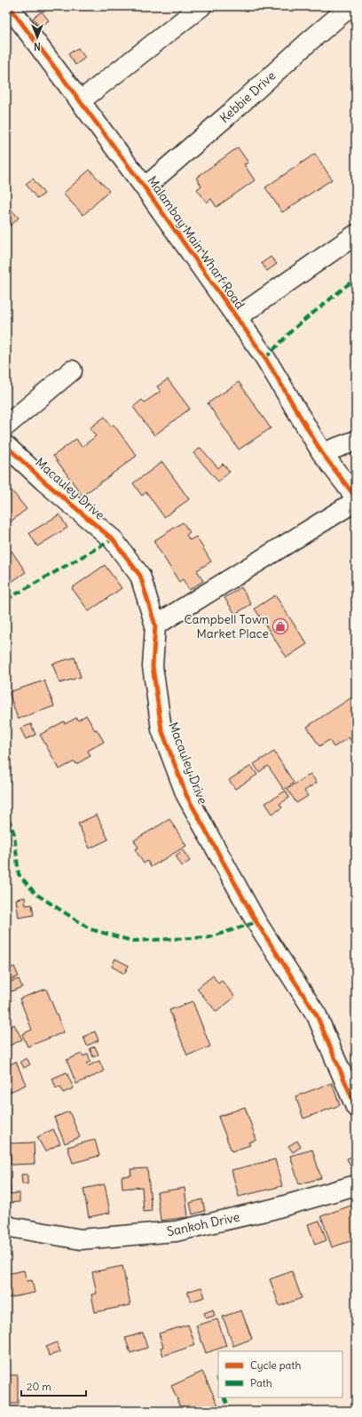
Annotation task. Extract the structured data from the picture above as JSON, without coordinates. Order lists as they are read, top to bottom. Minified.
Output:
{"streets":{"street":["Kebbie Drive","Malambay Main Wharf Road","Macauley Drive","Sankoh Drive"]},"crossings":[["Kebbie Drive","Malambay Main Wharf Road"]],"places":{"shop":["Campbell Town Market Place"]},"legend":["Cycle path","Path"],"scale_bar":"20 m","north":"bottom"}
